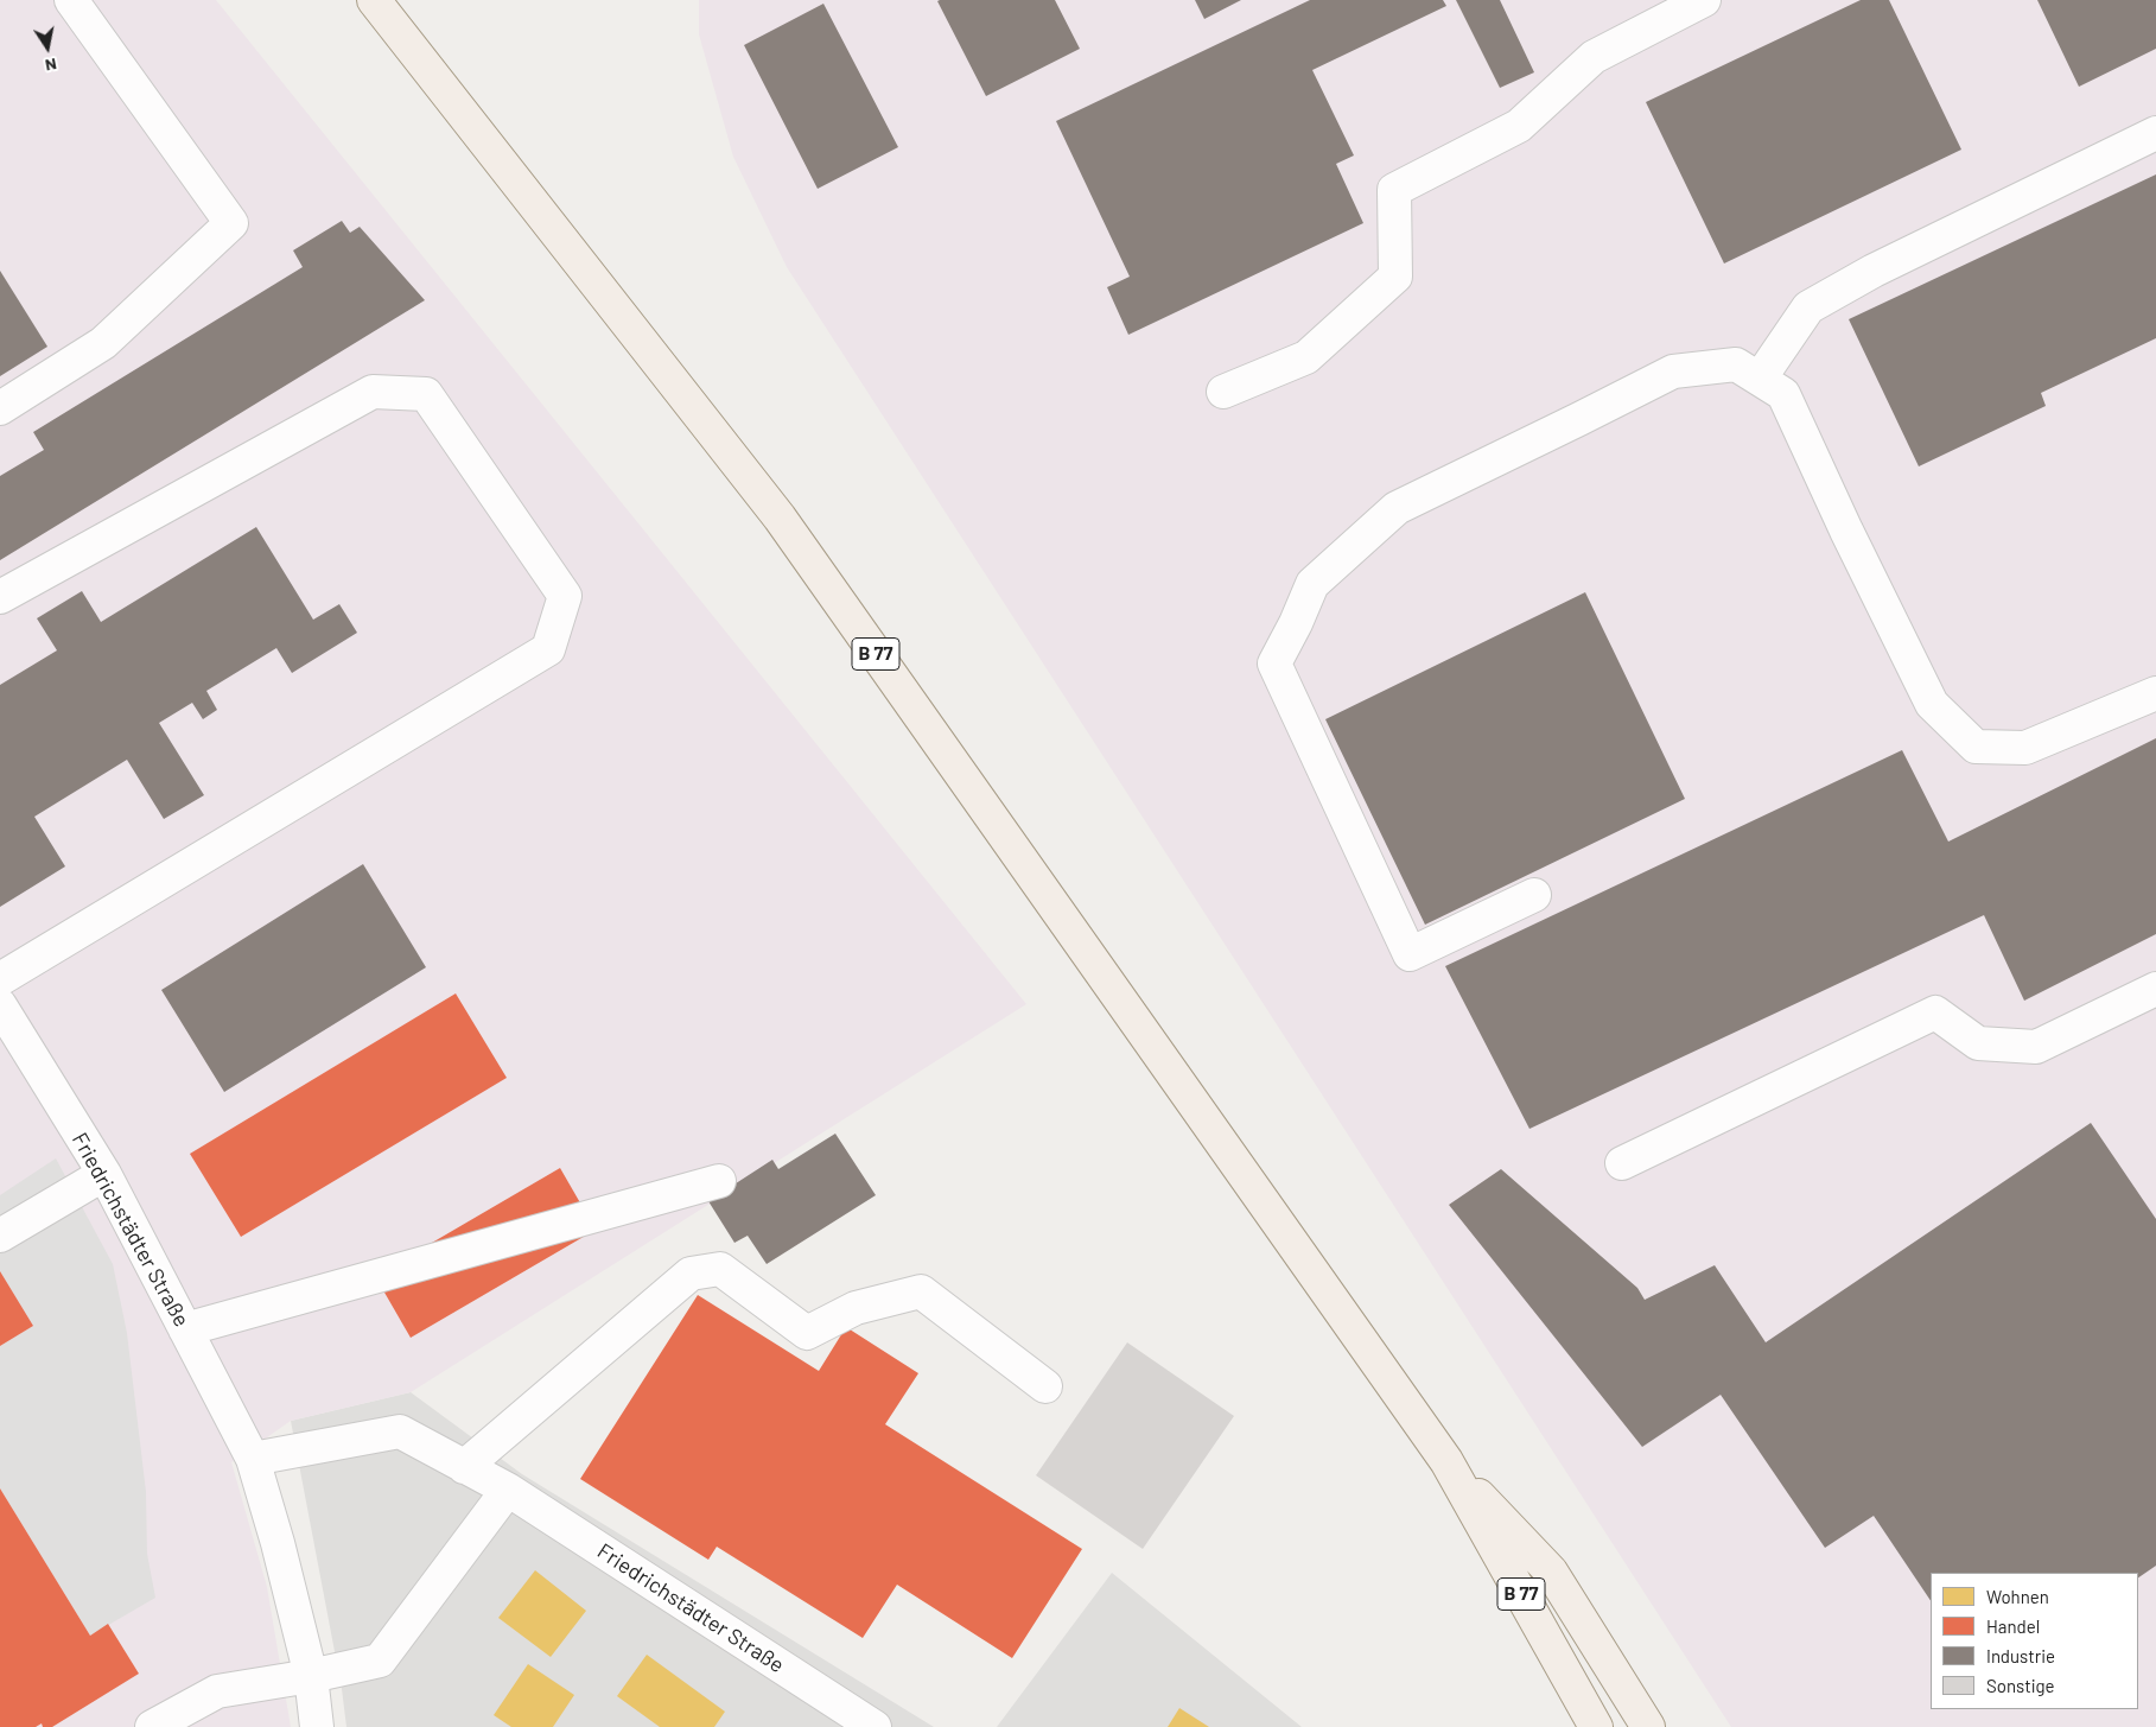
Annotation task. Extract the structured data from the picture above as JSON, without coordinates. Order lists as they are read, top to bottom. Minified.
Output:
{"streets":{"main road":["B 77"],"street":["Friedrichstädter Straße"]},"legend":["Wohnen","Handel","Industrie","Sonstige"],"north":"bottom"}
